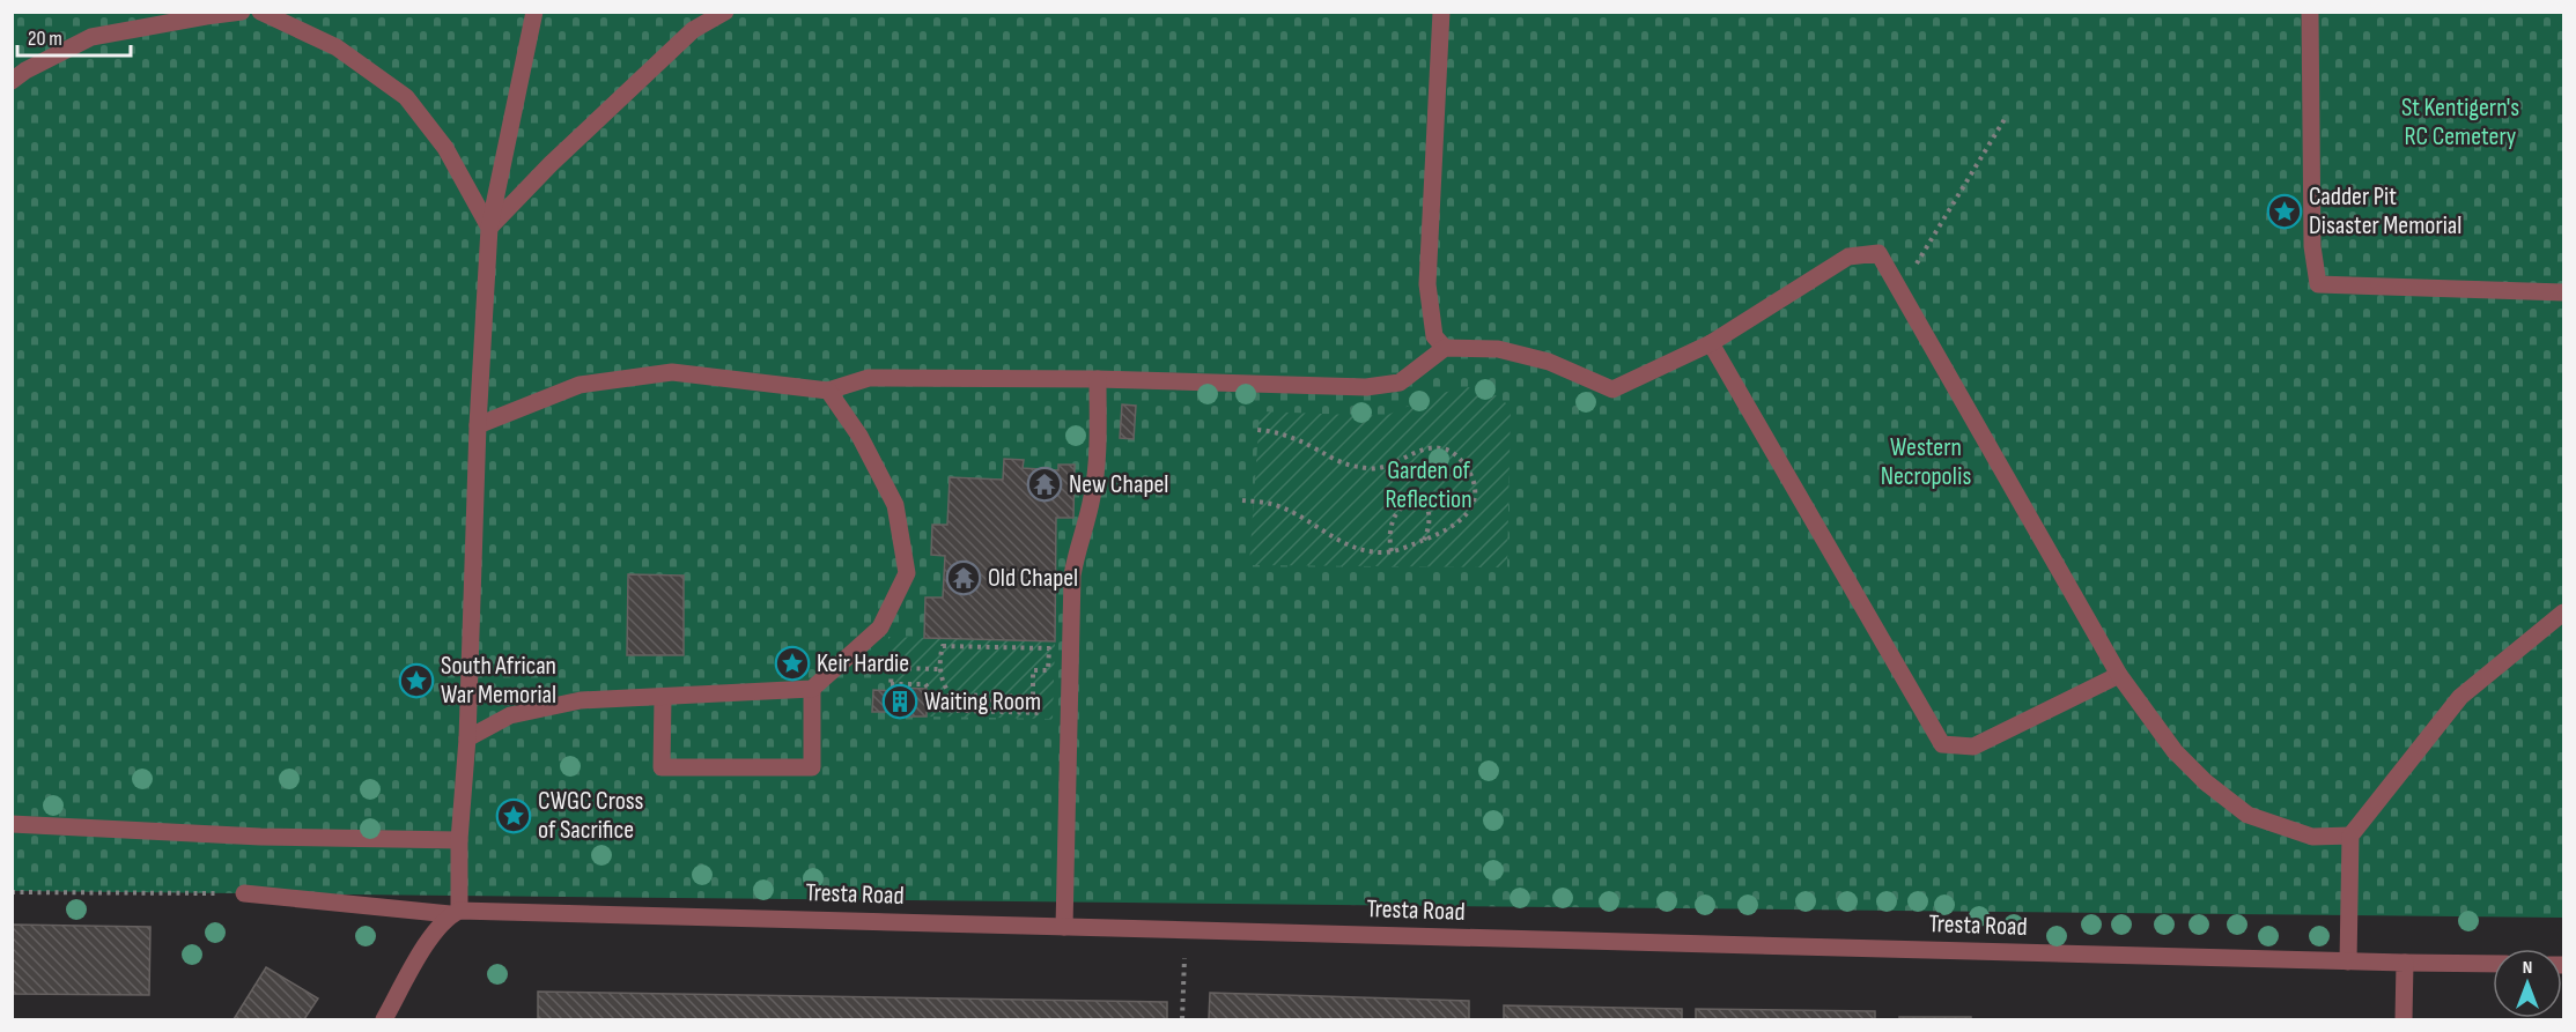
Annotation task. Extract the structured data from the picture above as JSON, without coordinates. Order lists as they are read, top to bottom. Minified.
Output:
{"streets":{"street":["Tresta Road"]},"parks":["St Kentigern's RC Cemetery","Western Necropolis","Garden of Reflection"],"places":{"place":["Cadder Pit Disaster Memorial","Keir Hardie","South African War Memorial","CWGC Cross of Sacrifice"],"temple":["New Chapel","Old Chapel"],"building":["Waiting Room"]},"scale_bar":"20 m","north":"top"}
